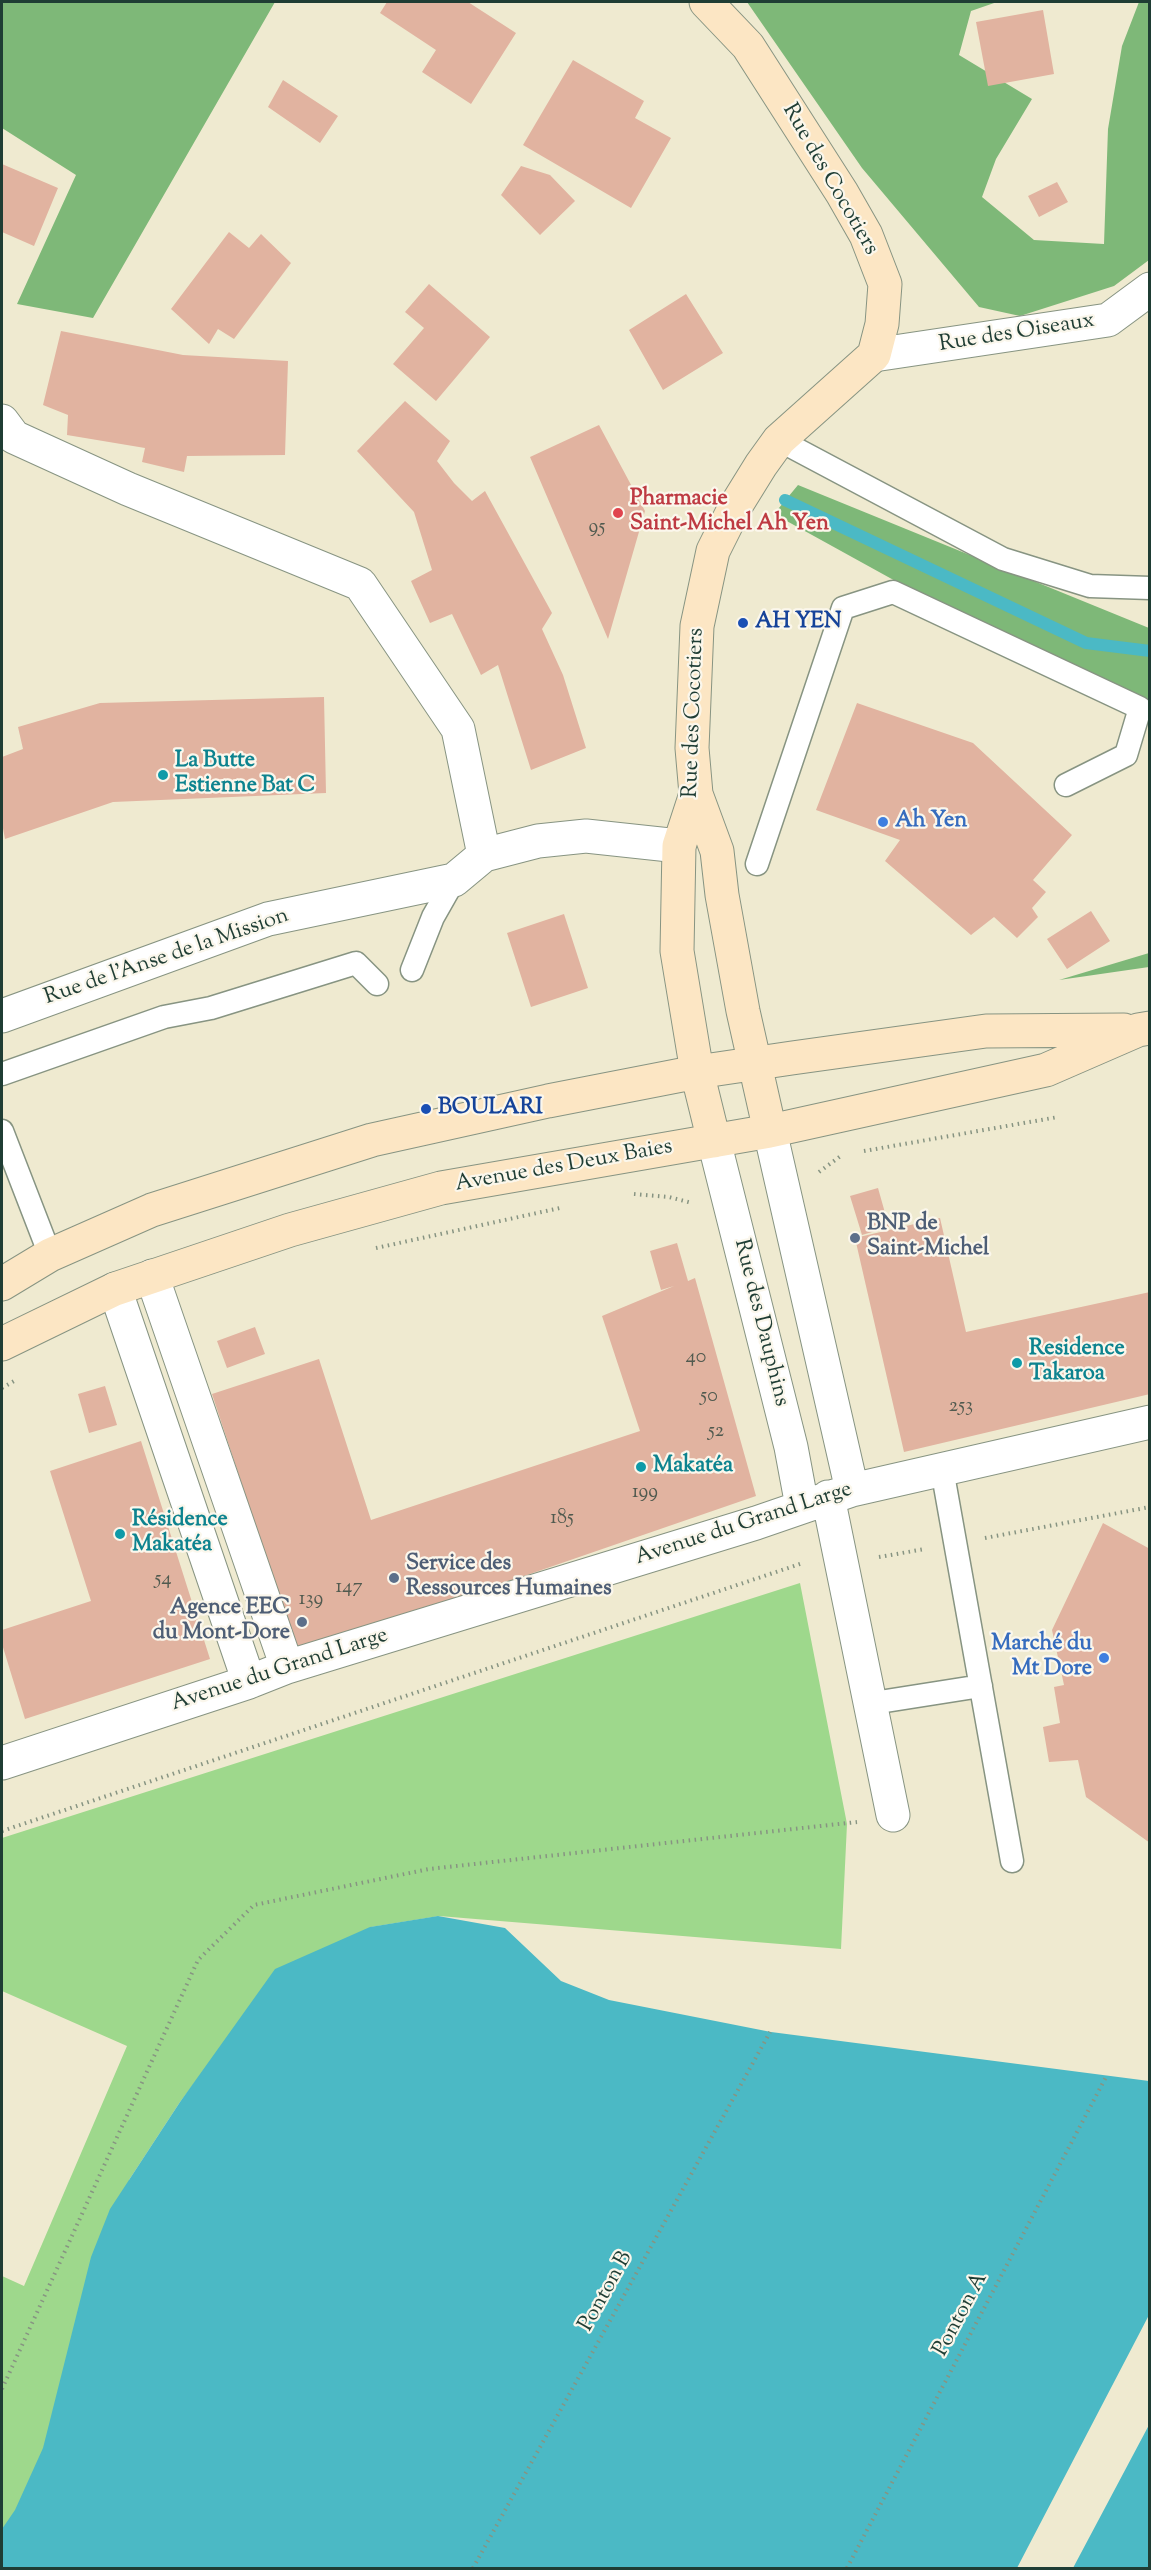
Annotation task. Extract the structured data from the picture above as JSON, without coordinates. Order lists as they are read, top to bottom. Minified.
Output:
{"streets":{"main road":["Rue des Cocotiers","Avenue des Deux Baies"],"street":["Rue des Oiseaux","Rue de l'Anse de la Mission","Rue des Dauphins","Avenue du Grand Large"],"path":["Ponton B","Ponton A"]},"crossings":[["Rue des Cocotiers","Rue des Oiseaux"],["Rue des Cocotiers","Rue de l'Anse de la Mission"],["Rue des Cocotiers","Avenue des Deux Baies"],["Rue des Cocotiers","Rue des Dauphins"],["Avenue des Deux Baies","Rue des Dauphins"],["Rue des Dauphins","Avenue du Grand Large"]],"places":["Pharmacie Saint-Michel Ah Yen","AH YEN","La Butte Estienne Bat C","Ah Yen","BOULARI","BNP de Saint-Michel","Residence Takaroa","Makatéa","Résidence Makatéa","Service des Ressources Humaines","Agence EEC du Mont-Dore","Marché du Mt Dore"],"house_numbers":["95","40","50","253","52","199","185","54","147","139"]}
